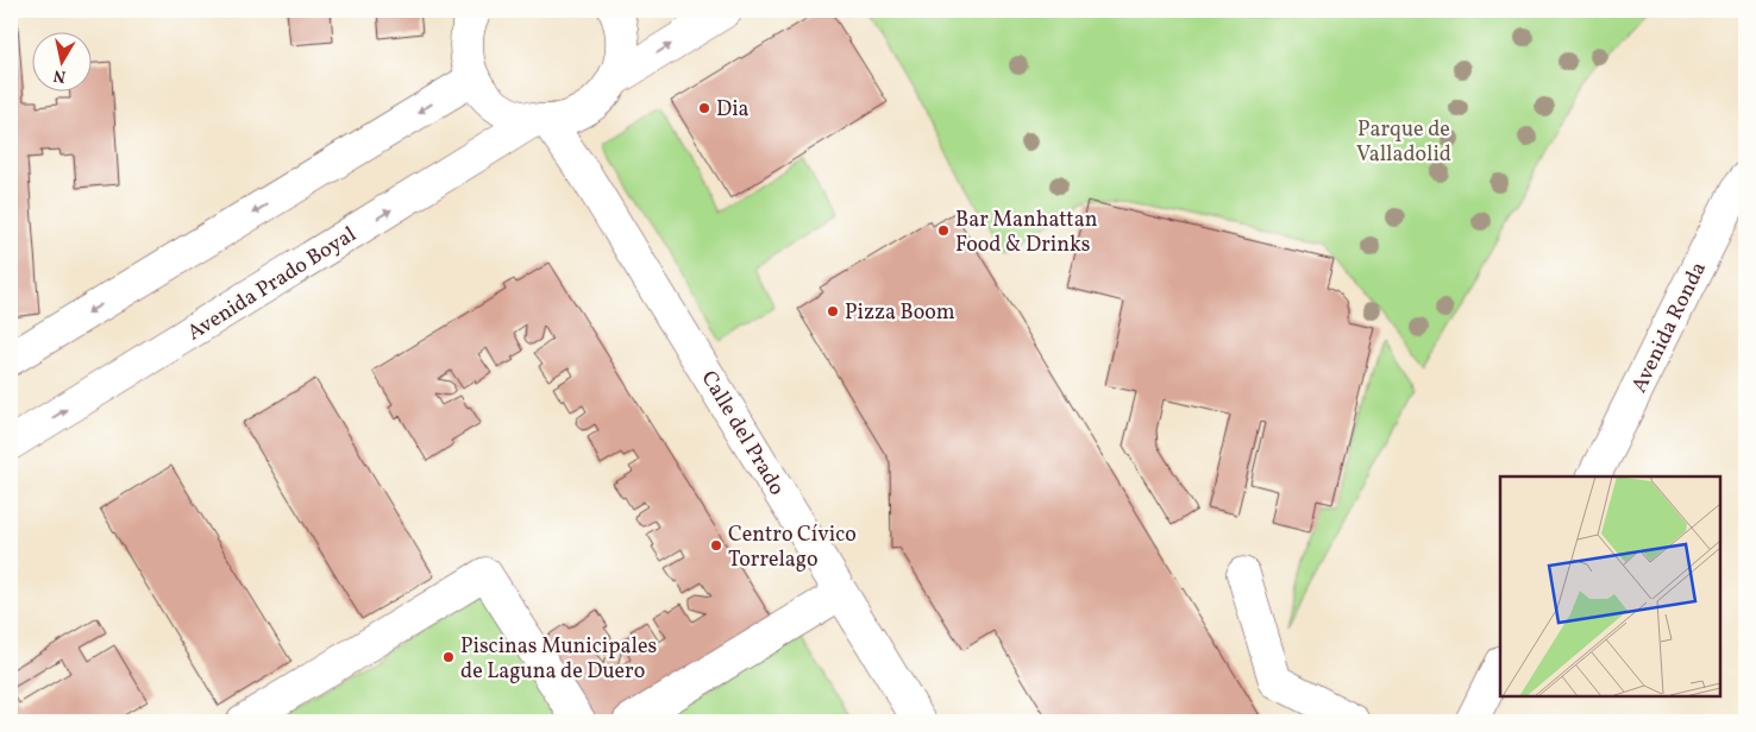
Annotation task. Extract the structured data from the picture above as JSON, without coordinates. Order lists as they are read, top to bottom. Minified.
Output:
{"streets":{"street":["Avenida Prado Boyal","Avenida Ronda","Calle del Prado"]},"crossings":[["Avenida Prado Boyal","Calle del Prado"]],"parks":["Parque de Valladolid"],"places":["Dia","Bar Manhattan Food & Drinks","Pizza Boom","Centro Cívico Torrelago","Piscinas Municipales de Laguna de Duero"],"north":"bottom"}
